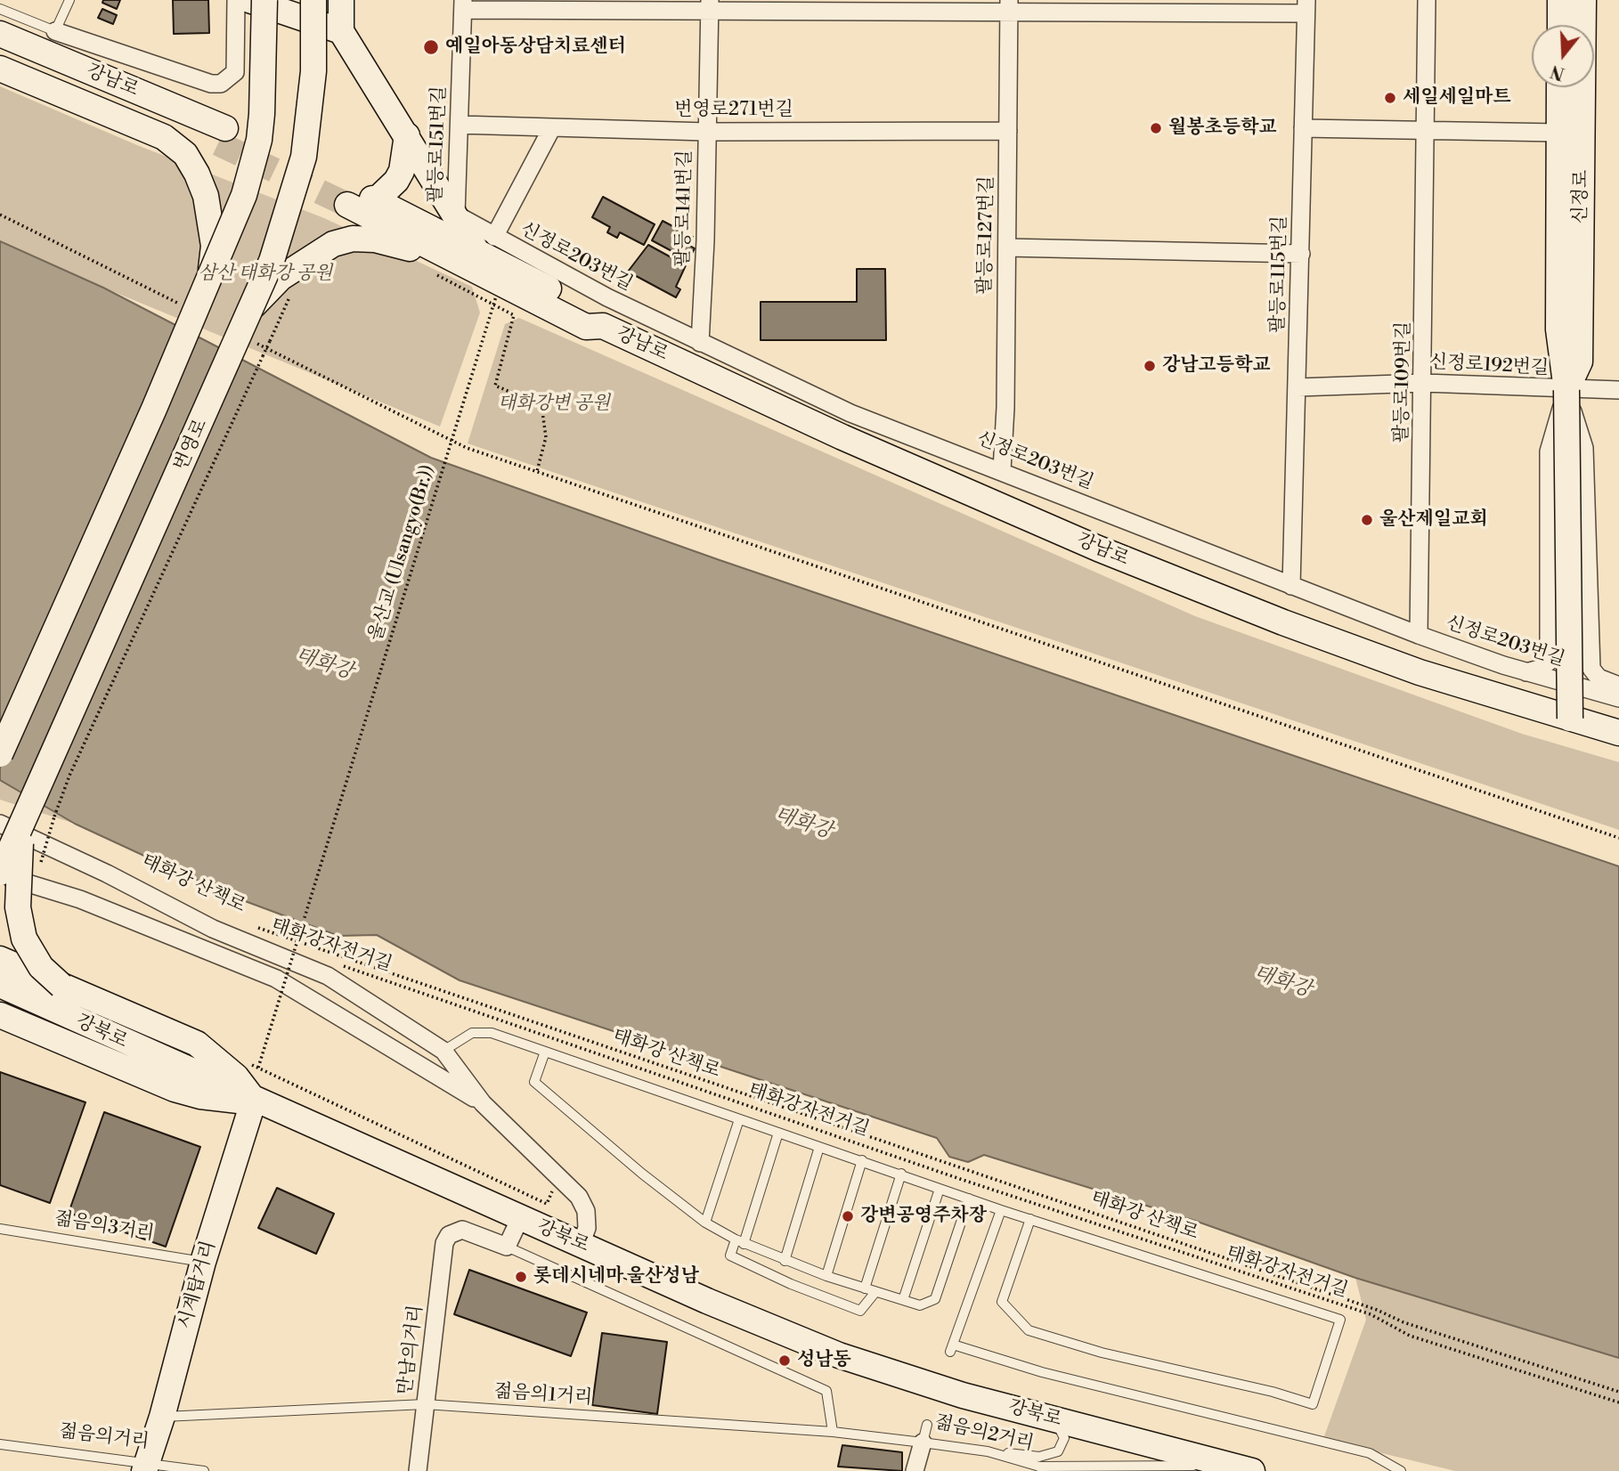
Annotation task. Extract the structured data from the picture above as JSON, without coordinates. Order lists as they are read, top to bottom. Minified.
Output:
{"streets":{"main road":["강남로","신정로","번영로","강북로","시계탑거리"],"street":["번영로271번길","팔등로151번길","팔등로141번길","팔등로127번길","신정로203번길","팔등로115번길","신정로192번길","팔등로109번길","만남의거리"],"lane":["젊음의3거리","젊음의1거리","젊음의2거리","젊음의거리"],"path":["울산교 (Ulsangyo(Br.))","태화강 산책로","태화강자전거길"]},"crossings":[["강남로","신정로"],["강남로","신정로203번길"],["강남로","울산교 (Ulsangyo(Br.))"],["번영로271번길","팔등로151번길"],["번영로271번길","팔등로141번길"],["번영로271번길","팔등로127번길"],["신정로","신정로192번길"],["팔등로141번길","신정로203번길"],["팔등로127번길","신정로203번길"],["신정로203번길","팔등로115번길"],["신정로203번길","팔등로109번길"],["팔등로115번길","신정로192번길"],["신정로192번길","팔등로109번길"],["강북로","시계탑거리"],["젊음의3거리","시계탑거리"],["시계탑거리","젊음의1거리"],["시계탑거리","젊음의거리"],["만남의거리","젊음의1거리"],["젊음의1거리","젊음의2거리"]],"water":["태화강"],"parks":["삼산 태화강 공원","태화강변 공원"],"places":["예일아동상담치료센터","세일세일마트","월봉초등학교","강남고등학교","울산제일교회","강변공영주차장","롯데시네마 울산성남","성남동"],"north":"bottom"}
